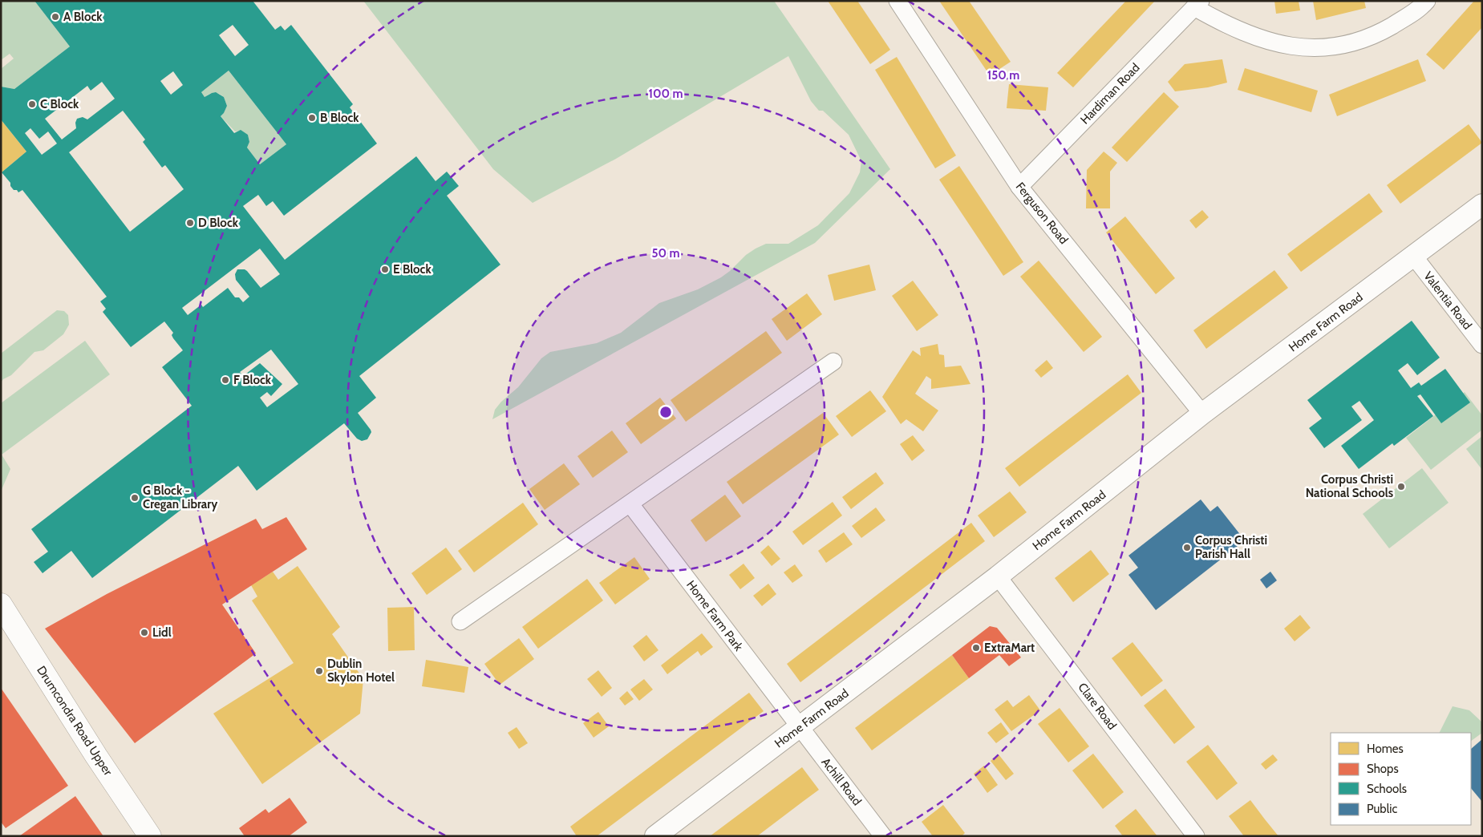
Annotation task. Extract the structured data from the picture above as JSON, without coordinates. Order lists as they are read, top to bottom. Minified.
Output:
{"streets":{"main road":["Drumcondra Road Upper"],"street":["Hardiman Road","Ferguson Road","Valentia Road","Home Farm Road","Home Farm Park","Clare Road","Achill Road"]},"crossings":[["Hardiman Road","Ferguson Road"],["Ferguson Road","Home Farm Road"],["Valentia Road","Home Farm Road"],["Home Farm Road","Home Farm Park"],["Home Farm Road","Clare Road"],["Home Farm Road","Achill Road"],["Home Farm Park","Achill Road"]],"places":["A Block","C Block","B Block","D Block","E Block","F Block","Corpus Christi National Schools","G Block - Cregan Library","Corpus Christi Parish Hall","Lidl","ExtraMart","Dublin Skylon Hotel"],"legend":["Homes","Shops","Schools","Public"],"rings":["150 m","100 m","50 m"]}
